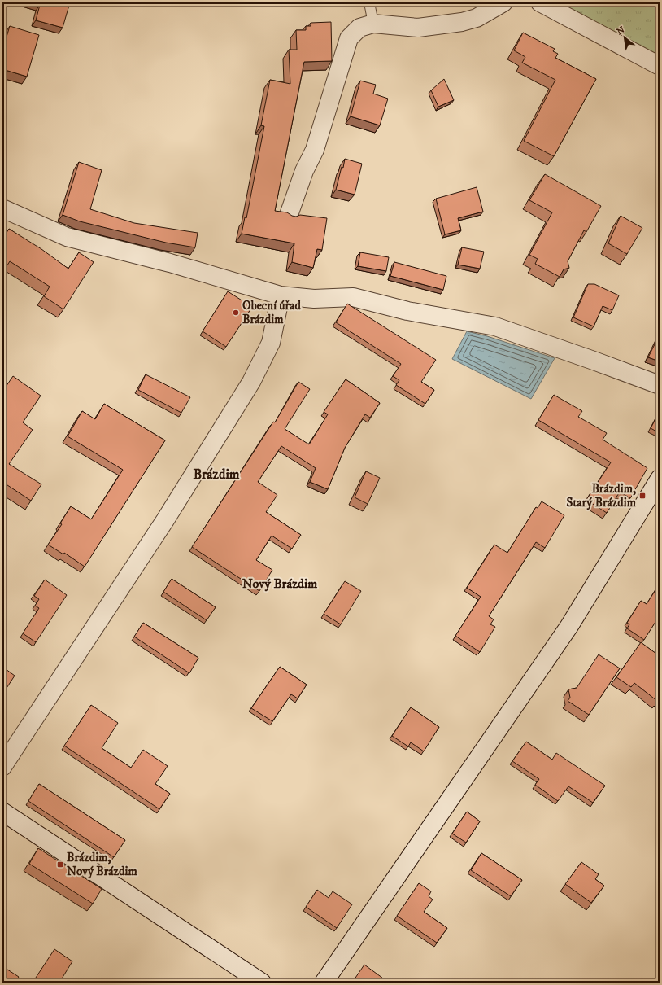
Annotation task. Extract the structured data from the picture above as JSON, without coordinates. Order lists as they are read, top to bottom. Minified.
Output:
{"districts":["Brázdim","Nový Brázdim"],"places":{"other":["Obecní úřad Brázdim"],"transit":["Brázdim, Starý Brázdim","Brázdim, Nový Brázdim"]},"north":"top left"}
